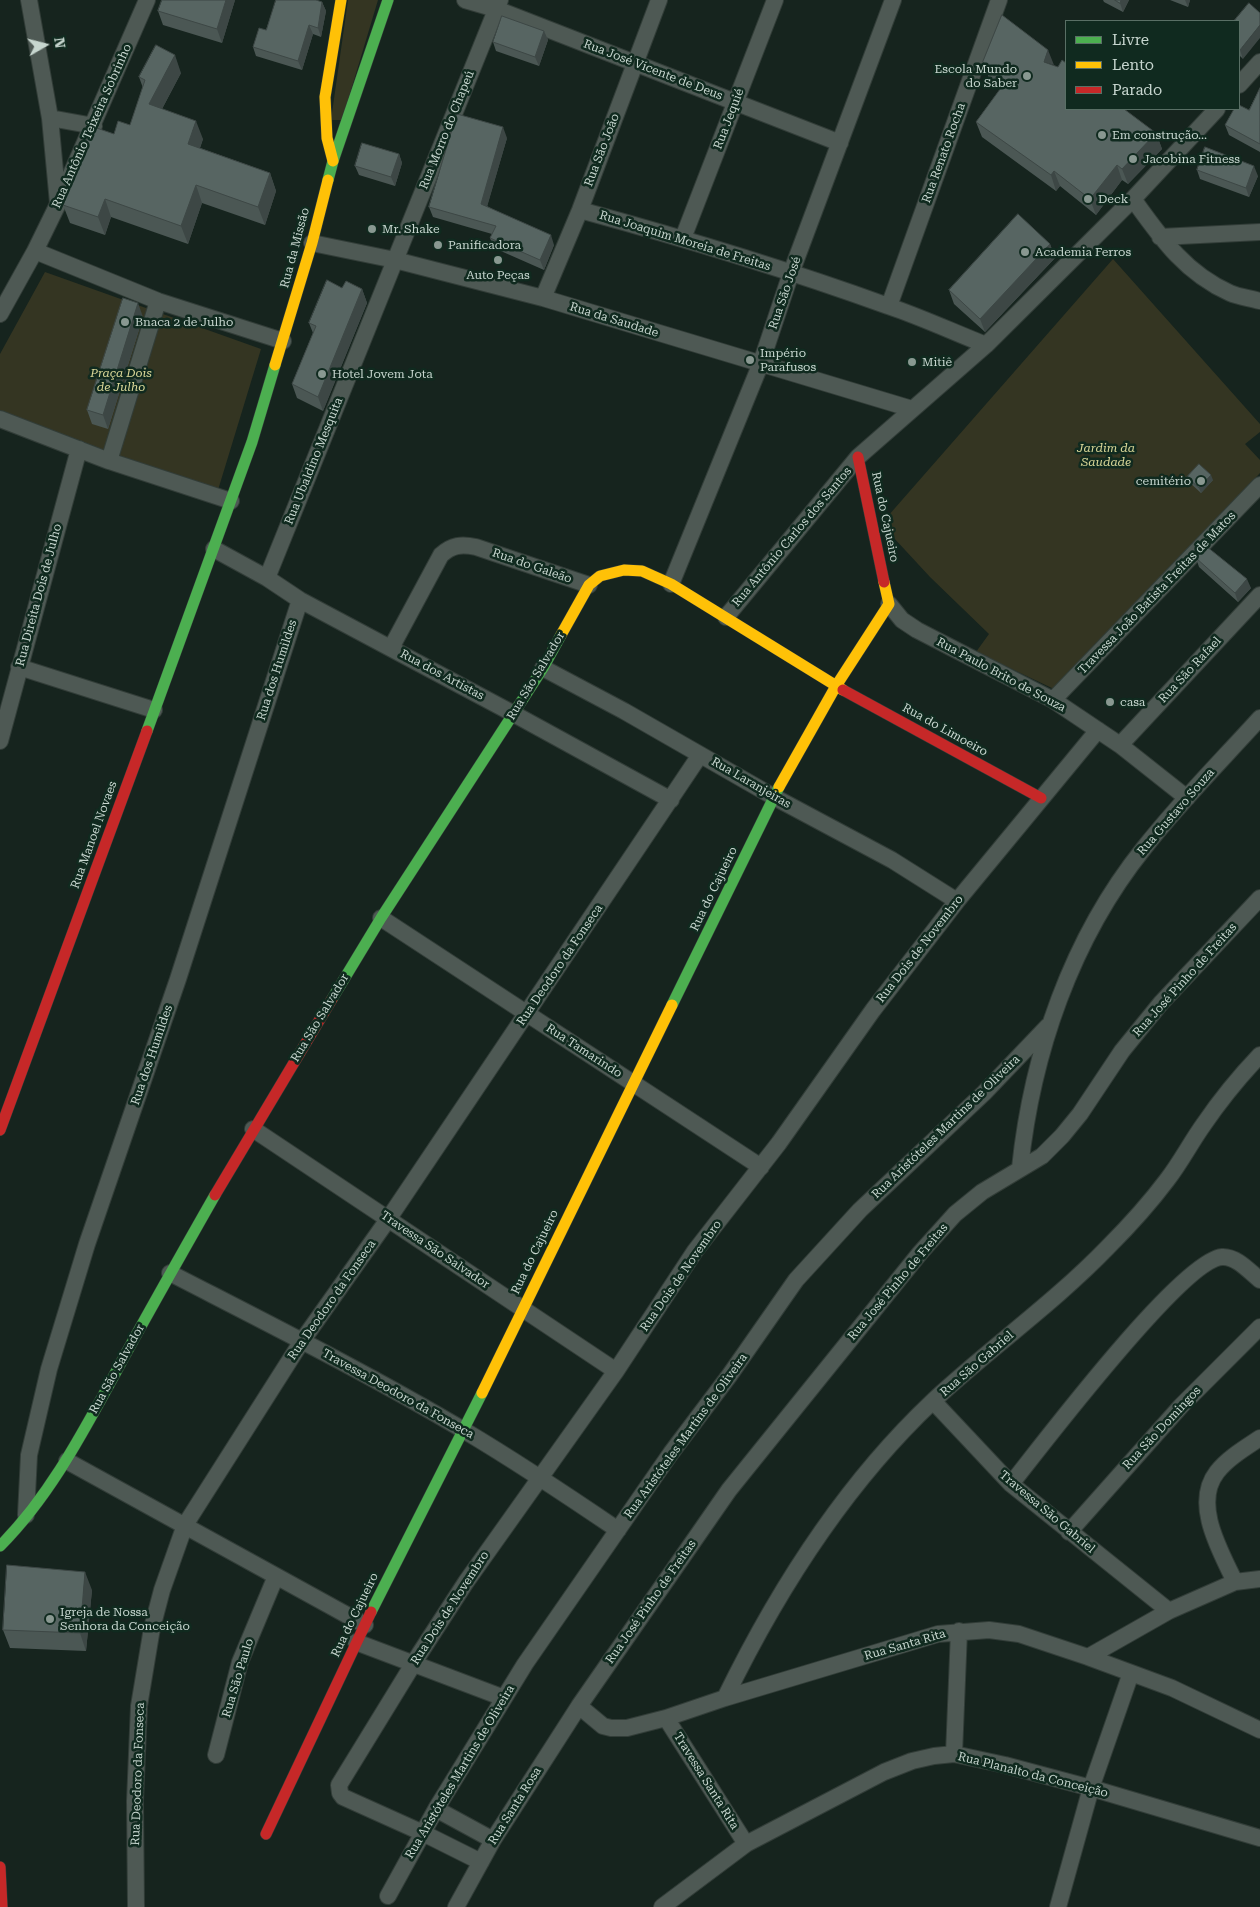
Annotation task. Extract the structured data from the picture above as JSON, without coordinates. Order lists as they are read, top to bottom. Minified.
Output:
{"streets":{"street":["Rua José Vicente de Deus","Rua Jequié","Rua Antônio Teixeira Sobrinho","Rua Morro do Chapeú","Rua São João","Rua Renato Rocha","Rua Joaquim Moreia de Freitas","Rua da Missão","Rua São José","Rua da Saudade","Rua Ubaldino Mesquita","Rua do Cajueiro","Rua Antônio Carlos dos Santos","Rua do Galeão","Travessa João Batista Freitas de Matos","Rua Direita Dois de Julho","Rua dos Humildes","Rua São Rafael","Rua dos Artistas","Rua Paulo Brito de Souza","Rua São Salvador","Rua do Limoeiro","Rua Laranjeiras","Rua Gustavo Souza","Rua Manoel Novaes","Rua Dois de Novembro","Rua Deodoro da Fonseca","Rua José Pinho de Freitas","Rua Tamarindo","Rua Aristóteles Martins de Oliveira","Travessa São Salvador","Rua São Gabriel","Travessa Deodoro da Fonseca","Rua São Domingos","Travessa São Gabriel","Rua Santa Rita","Rua São Paulo","Rua Planalto da Conceição","Travessa Santa Rita","Rua Santa Rosa"]},"crossings":[["Rua José Vicente de Deus","Rua Jequié"],["Rua José Vicente de Deus","Rua Morro do Chapeú"],["Rua José Vicente de Deus","Rua São João"],["Rua José Vicente de Deus","Rua São José"],["Rua Jequié","Rua Joaquim Moreia de Freitas"],["Rua Morro do Chapeú","Rua da Saudade"],["Rua Morro do Chapeú","Rua Ubaldino Mesquita"],["Rua São João","Rua Joaquim Moreia de Freitas"],["Rua São João","Rua da Saudade"],["Rua Renato Rocha","Rua Joaquim Moreia de Freitas"],["Rua Joaquim Moreia de Freitas","Rua São José"],["Rua da Missão","Rua da Saudade"],["Rua São José","Rua da Saudade"],["Rua da Saudade","Rua Ubaldino Mesquita"],["Rua Ubaldino Mesquita","Rua dos Artistas"],["Rua do Cajueiro","Rua Antônio Carlos dos Santos"],["Rua do Cajueiro","Rua Paulo Brito de Souza"],["Rua do Cajueiro","Rua do Limoeiro"],["Rua do Cajueiro","Rua Laranjeiras"],["Rua do Cajueiro","Rua Tamarindo"],["Rua do Cajueiro","Travessa São Salvador"],["Rua do Cajueiro","Travessa Deodoro da Fonseca"],["Rua do Galeão","Rua dos Artistas"],["Rua do Galeão","Rua São Salvador"],["Travessa João Batista Freitas de Matos","Rua Paulo Brito de Souza"],["Rua dos Humildes","Rua dos Artistas"],["Rua dos Humildes","Rua São Salvador"],["Rua São Rafael","Rua Paulo Brito de Souza"],["Rua dos Artistas","Rua São Salvador"],["Rua dos Artistas","Rua Manoel Novaes"],["Rua dos Artistas","Rua Deodoro da Fonseca"],["Rua Paulo Brito de Souza","Rua Gustavo Souza"],["Rua Paulo Brito de Souza","Rua Dois de Novembro"],["Rua São Salvador","Rua Laranjeiras"],["Rua São Salvador","Rua Tamarindo"],["Rua São Salvador","Travessa São Salvador"],["Rua São Salvador","Travessa Deodoro da Fonseca"],["Rua do Limoeiro","Rua Dois de Novembro"],["Rua Laranjeiras","Rua Dois de Novembro"],["Rua Laranjeiras","Rua Deodoro da Fonseca"],["Rua Gustavo Souza","Rua José Pinho de Freitas"],["Rua Gustavo Souza","Rua Aristóteles Martins de Oliveira"],["Rua Dois de Novembro","Rua Tamarindo"],["Rua Dois de Novembro","Rua Aristóteles Martins de Oliveira"],["Rua Dois de Novembro","Travessa São Salvador"],["Rua Dois de Novembro","Travessa Deodoro da Fonseca"],["Rua Deodoro da Fonseca","Rua Tamarindo"],["Rua Deodoro da Fonseca","Travessa São Salvador"],["Rua Deodoro da Fonseca","Travessa Deodoro da Fonseca"],["Rua José Pinho de Freitas","Rua Santa Rita"],["Rua José Pinho de Freitas","Rua Santa Rosa"],["Rua Aristóteles Martins de Oliveira","Travessa Deodoro da Fonseca"],["Rua São Gabriel","Travessa São Gabriel"],["Rua São Gabriel","Rua Santa Rita"],["Rua São Domingos","Travessa São Gabriel"],["Rua Santa Rita","Travessa Santa Rita"],["Rua Santa Rita","Rua Santa Rosa"],["Rua Planalto da Conceição","Travessa Santa Rita"]],"parks":["Praça Dois de Julho","Jardim da Saudade"],"places":["Escola Mundo do Saber","Em construção...","Jacobina Fitness","Deck","Mr. Shake","Panificadora","Academia Ferros","Auto Peças","Bnaca 2 de Julho","Império Parafusos","Mitiê","Hotel Jovem Jota","cemitério","casa","Igreja de Nossa Senhora da Conceição"],"legend":["Livre","Lento","Parado"],"north":"right"}
